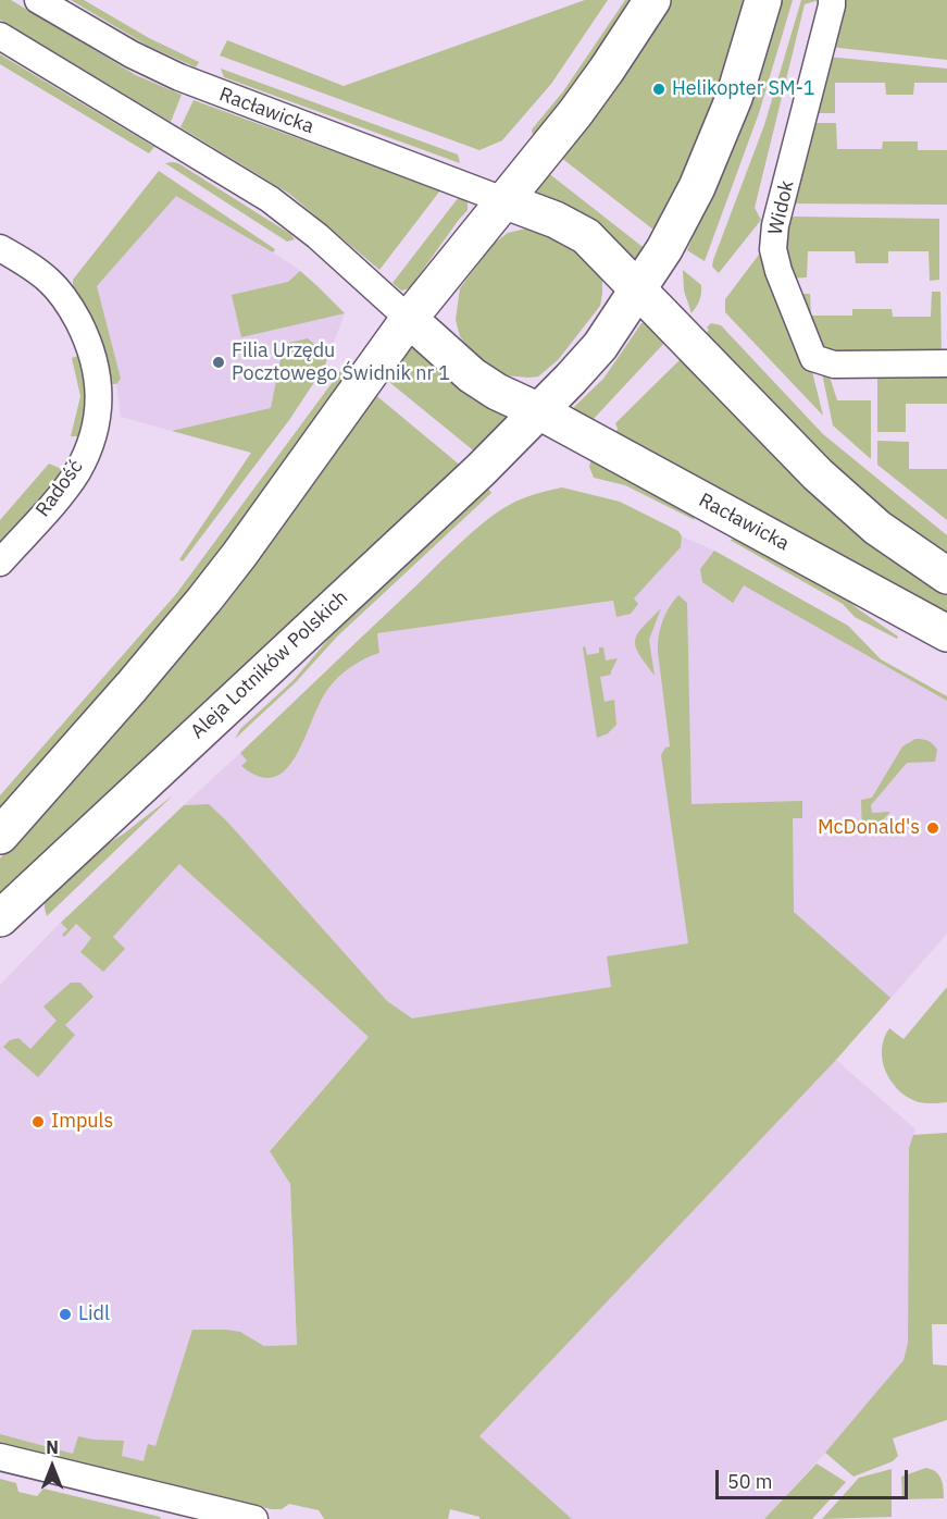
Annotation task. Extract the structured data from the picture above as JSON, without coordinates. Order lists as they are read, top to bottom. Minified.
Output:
{"streets":{"street":["Racławicka","Widok","Radość","Aleja Lotników Polskich"]},"crossings":[["Racławicka","Aleja Lotników Polskich"]],"places":["Helikopter SM-1","Filia Urzędu Pocztowego Świdnik nr 1","McDonald's","Impuls","Lidl"],"scale_bar":"50 m","north":"top"}
